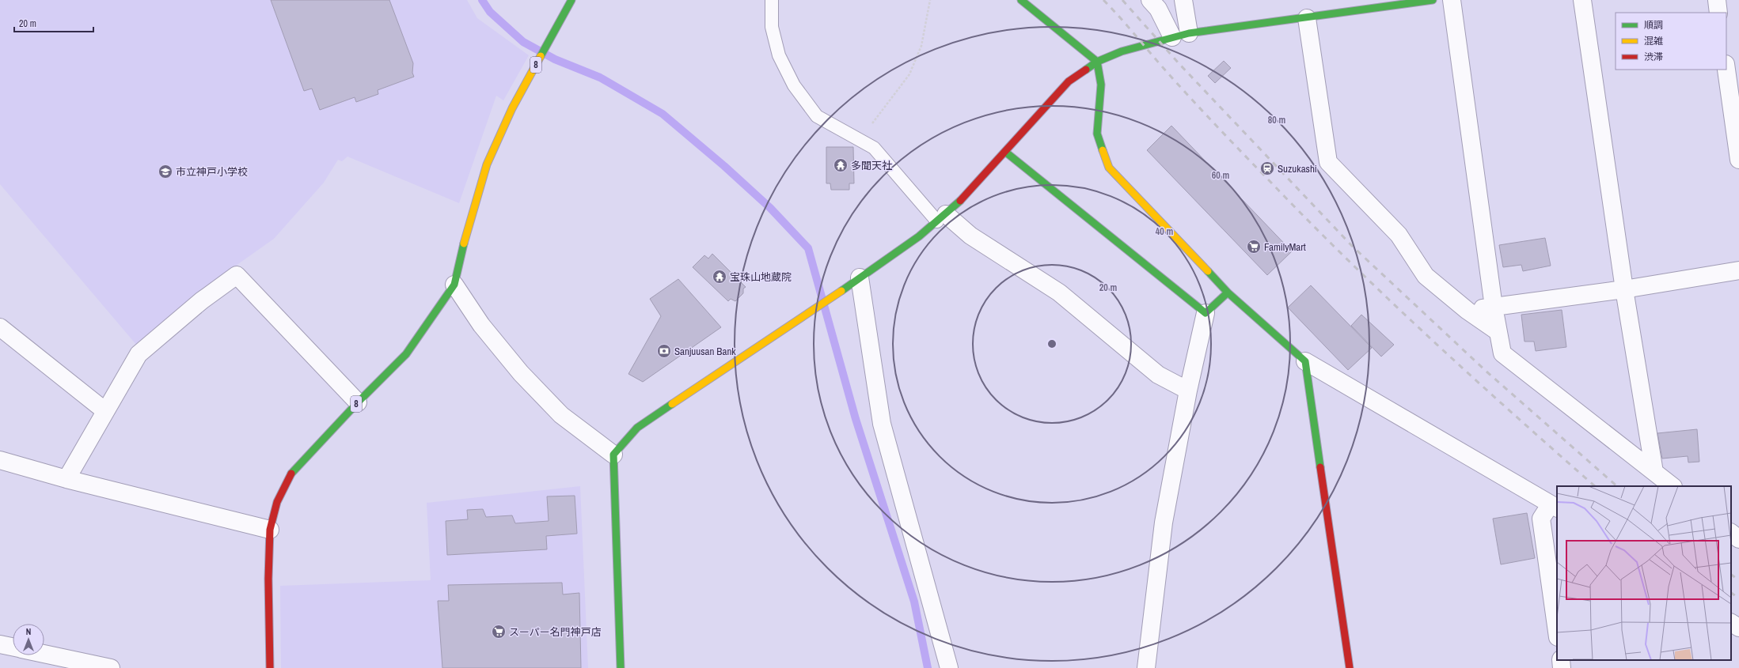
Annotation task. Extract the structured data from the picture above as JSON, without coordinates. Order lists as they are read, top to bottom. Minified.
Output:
{"streets":{"street":["8"]},"places":{"temple":["多聞天社","宝珠山地蔵院"],"station":["Suzukashi"],"school or university":["市立神戸小学校"],"supermarket":["FamilyMart","スーパー名門神戸店"],"bank":["Sanjuusan Bank"]},"legend":["順調","混雑","渋滞"],"scale_bar":"20 m","north":"top","rings":["80 m","60 m","40 m","20 m"]}
